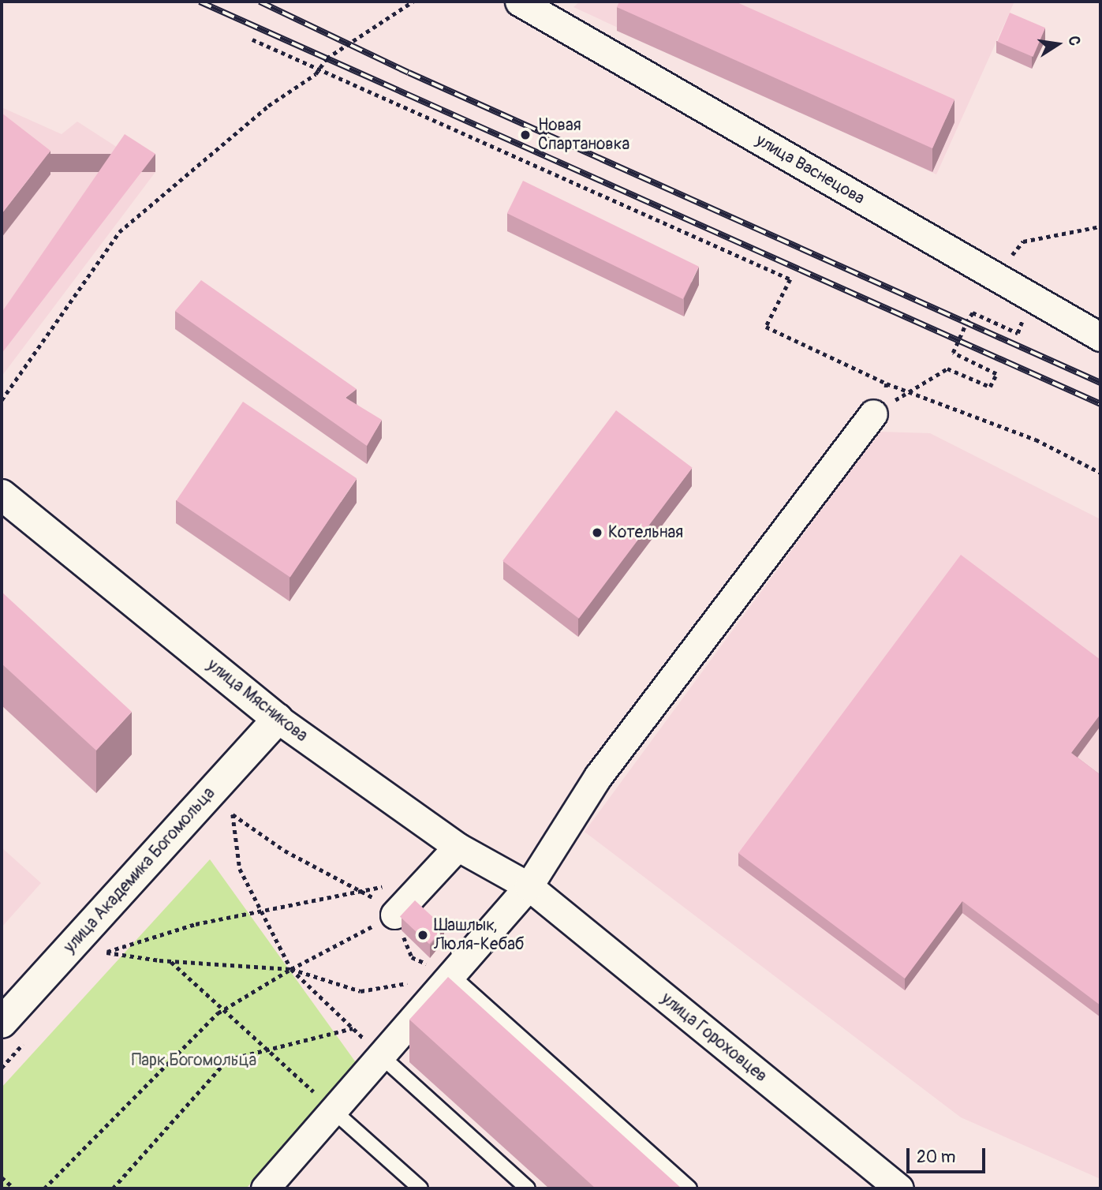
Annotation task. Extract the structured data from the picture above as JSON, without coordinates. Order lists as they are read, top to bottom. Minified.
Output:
{"streets":{"street":["улица Васнецова","улица Мясникова","улица Академика Богомольца","улица Гороховцев"]},"crossings":[["улица Мясникова","улица Академика Богомольца"],["улица Мясникова","улица Гороховцев"]],"parks":["Парк Богомольца"],"places":["Новая Спартановка","Котельная","Шашлык, Люля-Кебаб"],"scale_bar":"20 m","north":"right"}
